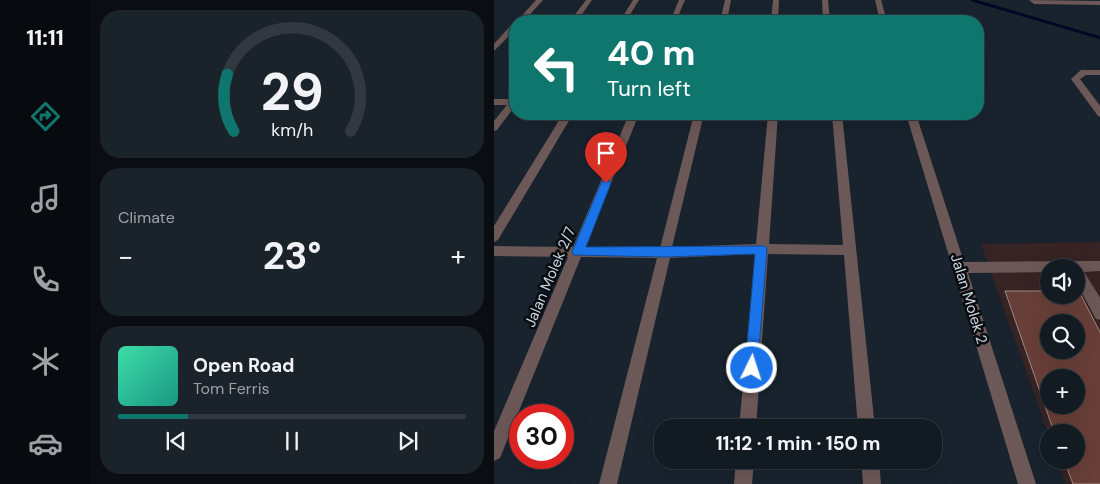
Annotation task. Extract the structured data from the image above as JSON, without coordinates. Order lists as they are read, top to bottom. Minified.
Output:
{"streets":{"street":["Jalan Molek 2/7","Jalan Molek 2"]},"page":{"tabs":"11:11","turn":["40 m","Turn left"],"tile":"Climate","heat":["−","23°","+"],"map_buttons":["+","−"],"song":["Open Road","Tom Ferris"],"limit":"30","trip":"11:12 · 1 min · 150 m","gauge":["29","km/h"]}}
